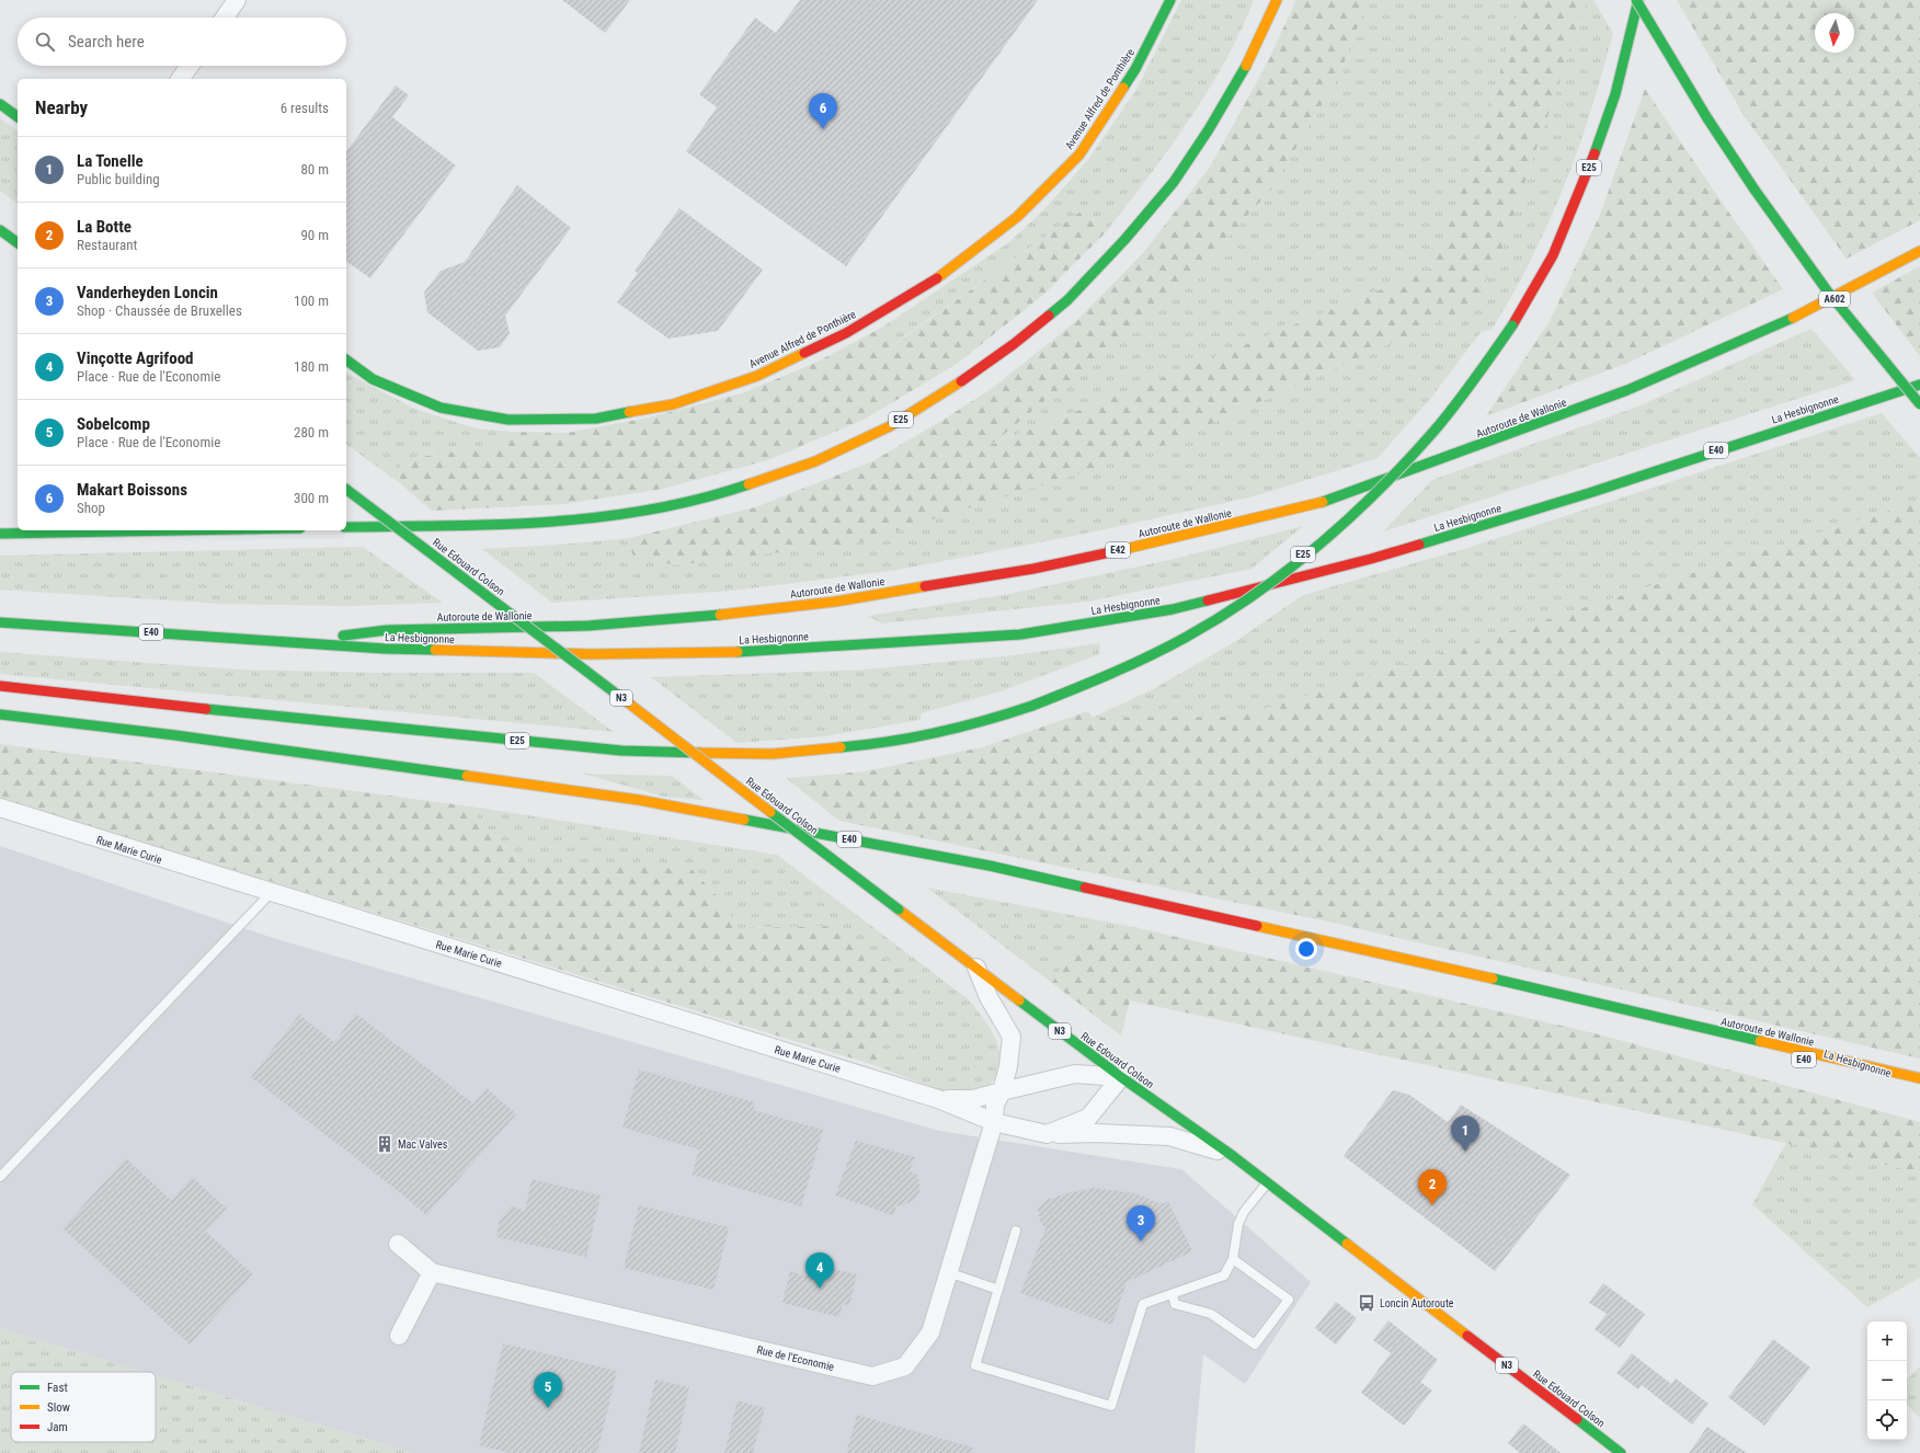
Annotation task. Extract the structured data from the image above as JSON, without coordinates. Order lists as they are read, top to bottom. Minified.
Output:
{"streets":{"main road":["Avenue Alfred de Ponthière","E25","A602","La Hesbignonne","Autoroute de Wallonie","E40","E42","Rue Edouard Colson","N3"],"street":["Rue Marie Curie","Rue de l'Economie"]},"crossings":[["E25","A602"],["La Hesbignonne","Autoroute de Wallonie"],["La Hesbignonne","E40"],["Autoroute de Wallonie","E40"],["Rue Edouard Colson","Rue de l'Economie"]],"places":{"building":["Mac Valves"],"bus stop":["Loncin Autoroute"]},"legend":["Fast","Slow","Jam"],"north":"bottom","page":{"search":"Search here","heading":["Nearby","6 results"],"pins":["6","1","2","3","4","5"],"list":[{"mark":"1","name":"La Tonelle","note":"Public building","value":"80 m"},{"mark":"2","name":"La Botte","note":"Restaurant","value":"90 m"},{"mark":"3","name":"Vanderheyden Loncin","note":"Shop · Chaussée de Bruxelles","value":"100 m"},{"mark":"4","name":"Vinçotte Agrifood","note":"Place · Rue de l'Economie","value":"180 m"},{"mark":"5","name":"Sobelcomp","note":"Place · Rue de l'Economie","value":"280 m"},{"mark":"6","name":"Makart Boissons","note":"Shop","value":"300 m"}],"map_buttons":["+","−"]}}
